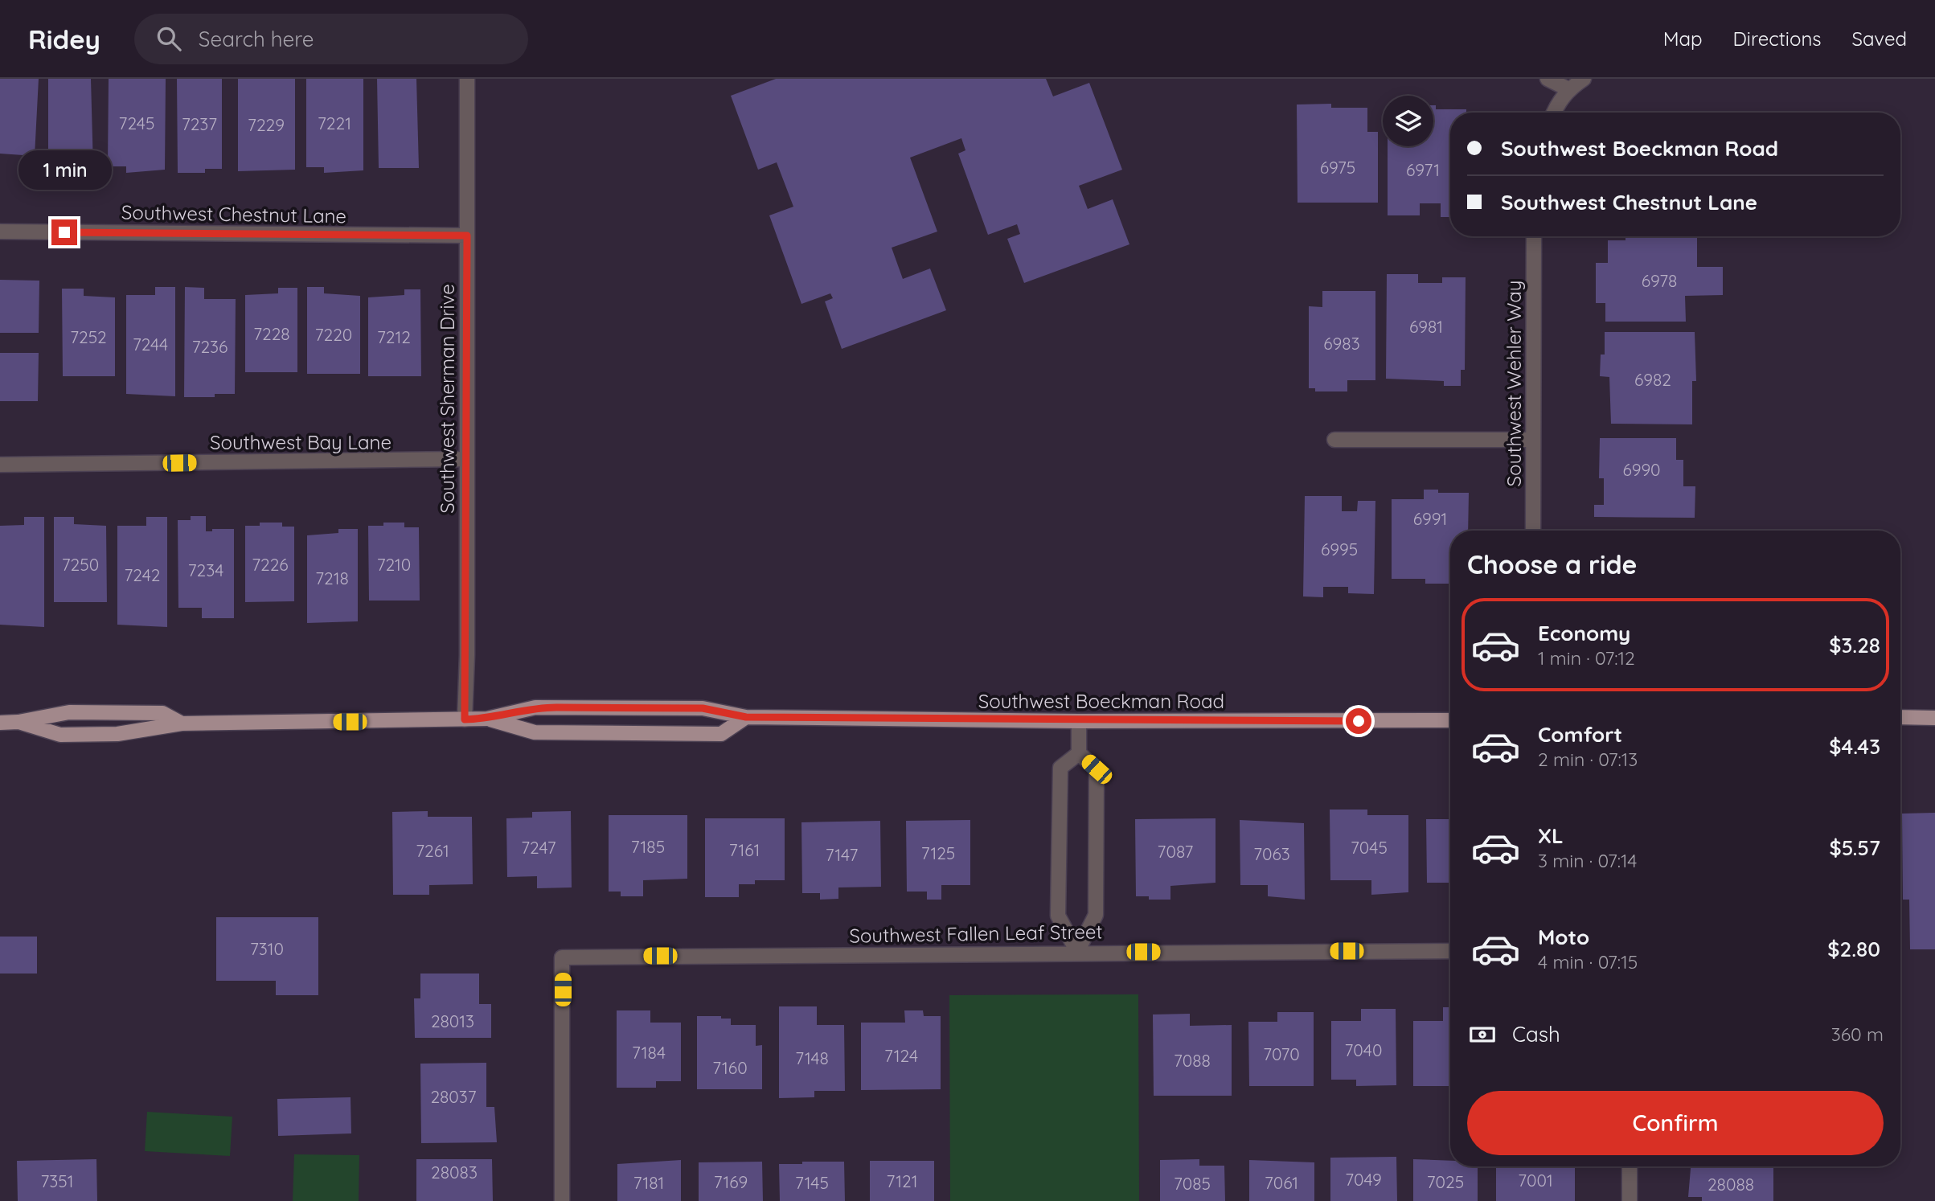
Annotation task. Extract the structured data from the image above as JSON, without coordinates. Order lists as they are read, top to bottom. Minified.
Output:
{"streets":{"main road":["Southwest Boeckman Road"],"street":["Southwest Chestnut Lane","Southwest Wehler Way","Southwest Sherman Drive","Southwest Bay Lane","Southwest Fallen Leaf Street"]},"crossings":[["Southwest Chestnut Lane","Southwest Sherman Drive"],["Southwest Sherman Drive","Southwest Bay Lane"],["Southwest Sherman Drive","Southwest Boeckman Road"]],"house_numbers":["7245","7221","7237","7229","6975","6971","6978","6981","7228","7220","7252","7212","6983","7244","7236","6982","6990","6991","6995","7250","7226","7210","7234","7242","7218","7185","7247","7045","7161","7261","7087","7125","7063","7147","7310","28013","7040","7184","7070","7124","7148","7088","7160","28037","28083","7049","7001","7351","7121","7169","7025","7181","7145","7061","7085","28088"],"page":{"header":"Ridey","search":"Search here","nav":["Map","Directions","Saved"],"banner":["Southwest Boeckman Road","Southwest Chestnut Lane"],"bubble":"1 min","heading":"Choose a ride","list":[{"name":"Economy","note":"1 min · 07:12","value":"$3.28"},{"name":"Comfort","note":"2 min · 07:13","value":"$4.43"},{"name":"XL","note":"3 min · 07:14","value":"$5.57"},{"name":"Moto","note":"4 min · 07:15","value":"$2.80"}],"pay":["Cash","360 m"],"buttons":"Confirm"}}
